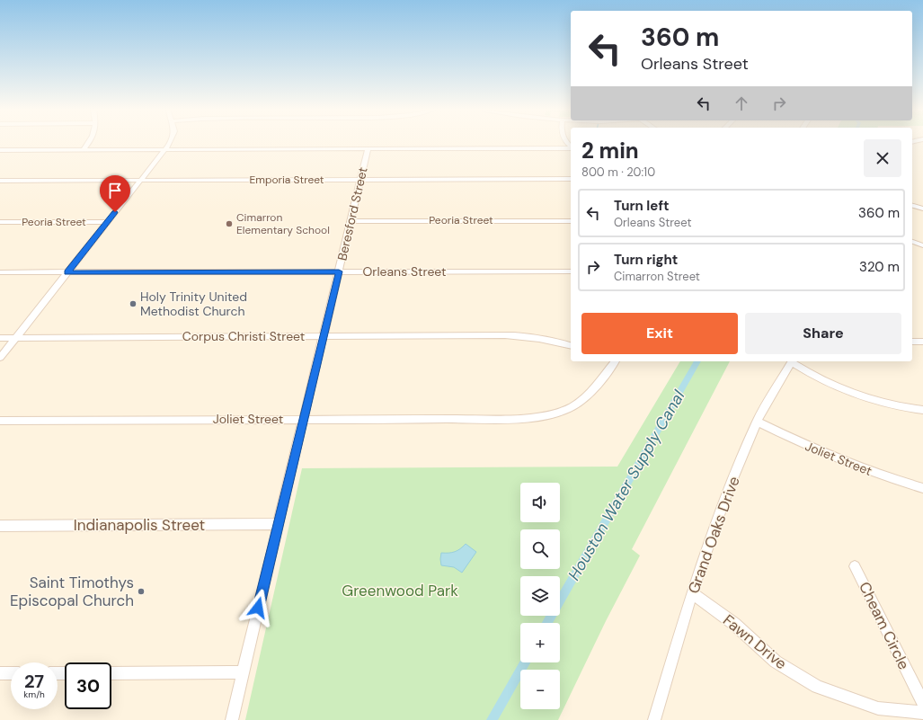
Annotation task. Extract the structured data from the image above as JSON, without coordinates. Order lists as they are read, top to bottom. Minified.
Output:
{"streets":{"street":["Emporia Street","Beresford Street","Peoria Street","Orleans Street","Corpus Christi Street","Joliet Street","Indianapolis Street","Grand Oaks Drive","Cheam Circle","Fawn Drive"]},"crossings":[["Emporia Street","Beresford Street"],["Beresford Street","Peoria Street"],["Beresford Street","Orleans Street"],["Beresford Street","Corpus Christi Street"],["Beresford Street","Joliet Street"],["Beresford Street","Indianapolis Street"],["Joliet Street","Grand Oaks Drive"],["Grand Oaks Drive","Fawn Drive"]],"water":["Houston Water Supply Canal"],"parks":["Greenwood Park"],"places":["Cimarron Elementary School","Holy Trinity United Methodist Church","Saint Timothys Episcopal Church"],"page":{"turn":["360 m","Orleans Street"],"heading":["2 min","800 m · 20:10"],"list":[{"name":"Turn left","note":"Orleans Street","value":"360 m"},{"name":"Turn right","note":"Cimarron Street","value":"320 m"}],"buttons":["Exit","Share"],"map_buttons":["+","−"],"speed":"27 km/h","limit":"30"}}
